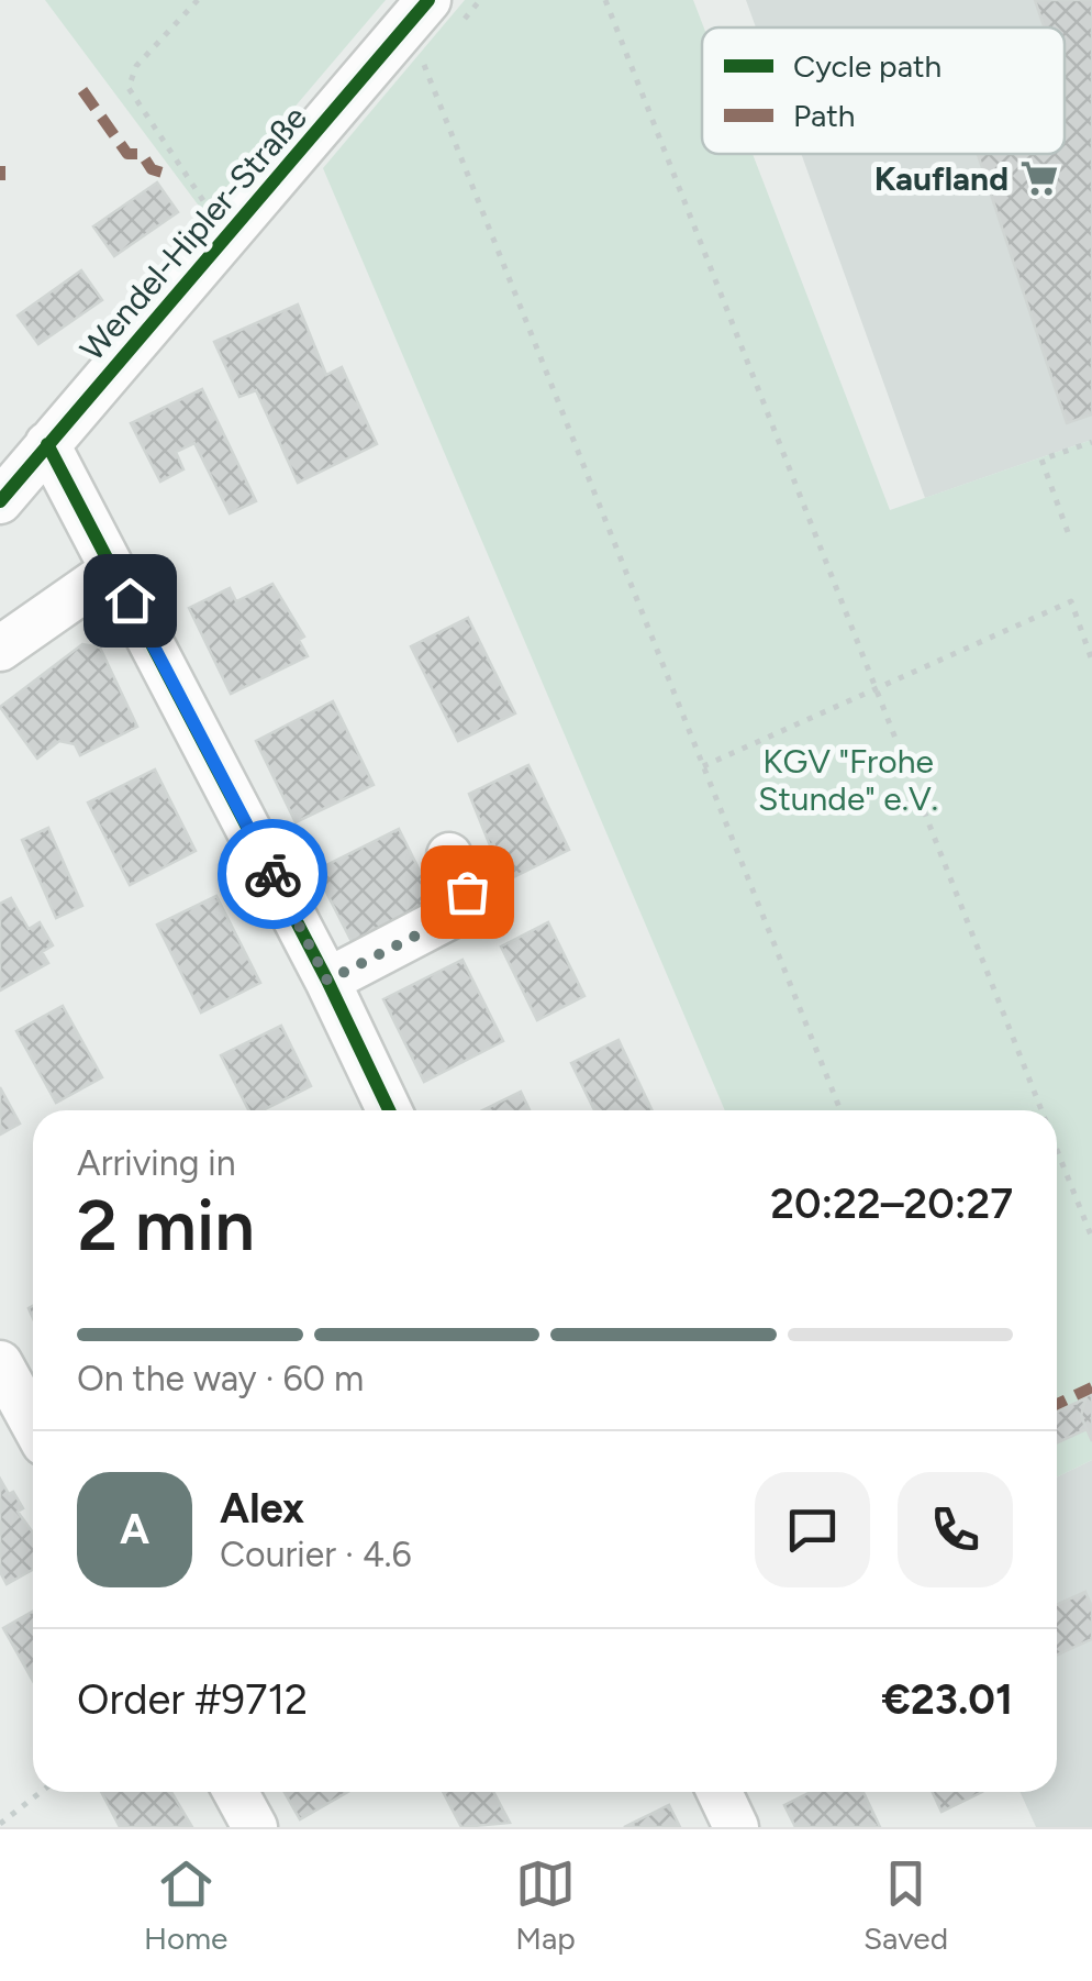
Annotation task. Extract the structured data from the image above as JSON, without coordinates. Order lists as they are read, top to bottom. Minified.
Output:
{"streets":{"street":["Wendel-Hipler-Straße"]},"parks":["KGV \"Frohe Stunde\" e.V."],"places":{"supermarket":["Kaufland"]},"legend":["Cycle path","Path"],"page":{"heading":["2 min","Arriving in","20:22–20:27"],"panel":["Alex","Courier · 4.6","Order #9712","€23.01"],"bar":"On the way · 60 m","round":"A","tabs":["Home","Map","Saved"]}}
